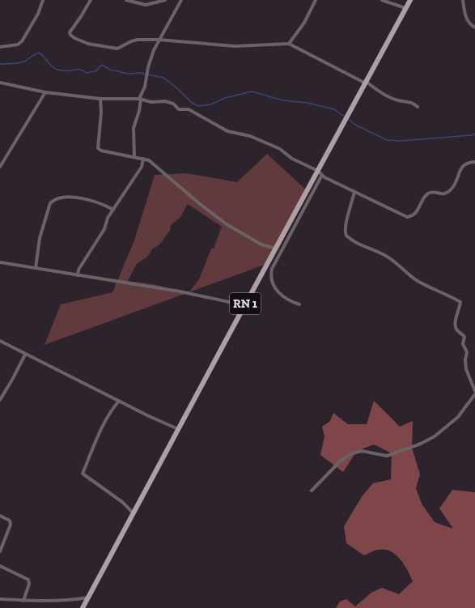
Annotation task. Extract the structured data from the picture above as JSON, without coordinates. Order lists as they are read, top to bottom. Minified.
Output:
{"streets":{"main road":["RN 1"]}}
